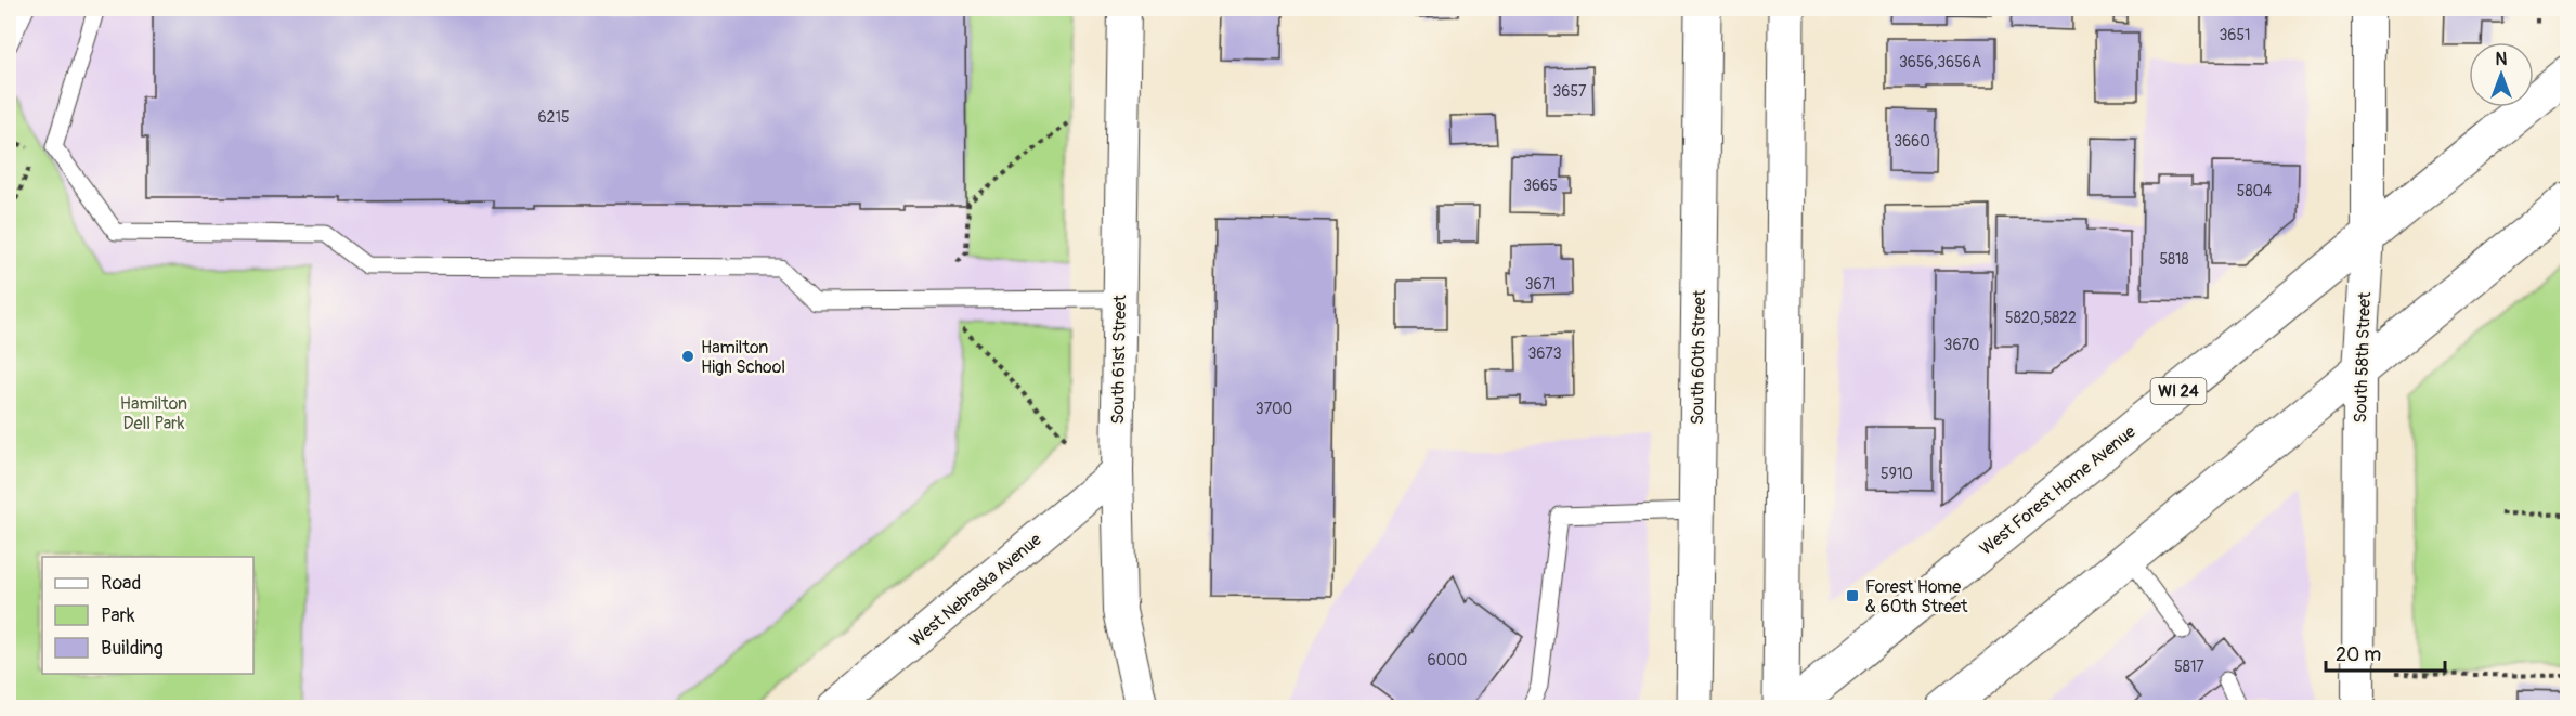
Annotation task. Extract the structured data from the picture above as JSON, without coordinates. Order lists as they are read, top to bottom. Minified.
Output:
{"streets":{"main road":["South 60th Street","WI 24","West Forest Home Avenue"],"street":["South 58th Street","South 61st Street","West Nebraska Avenue"]},"crossings":[["South 58th Street","West Forest Home Avenue"],["South 61st Street","West Nebraska Avenue"]],"parks":["Hamilton Dell Park"],"places":{"other":["Hamilton High School"],"transit":["Forest Home & 60th Street"]},"house_numbers":["3651","3656,3656A","3657","6215","3660","3665","5804","5818","3671","5820,5822","3670","3673","3700","5910","6000","5817"],"legend":["Road","Park","Building"],"scale_bar":"20 m","north":"top"}
